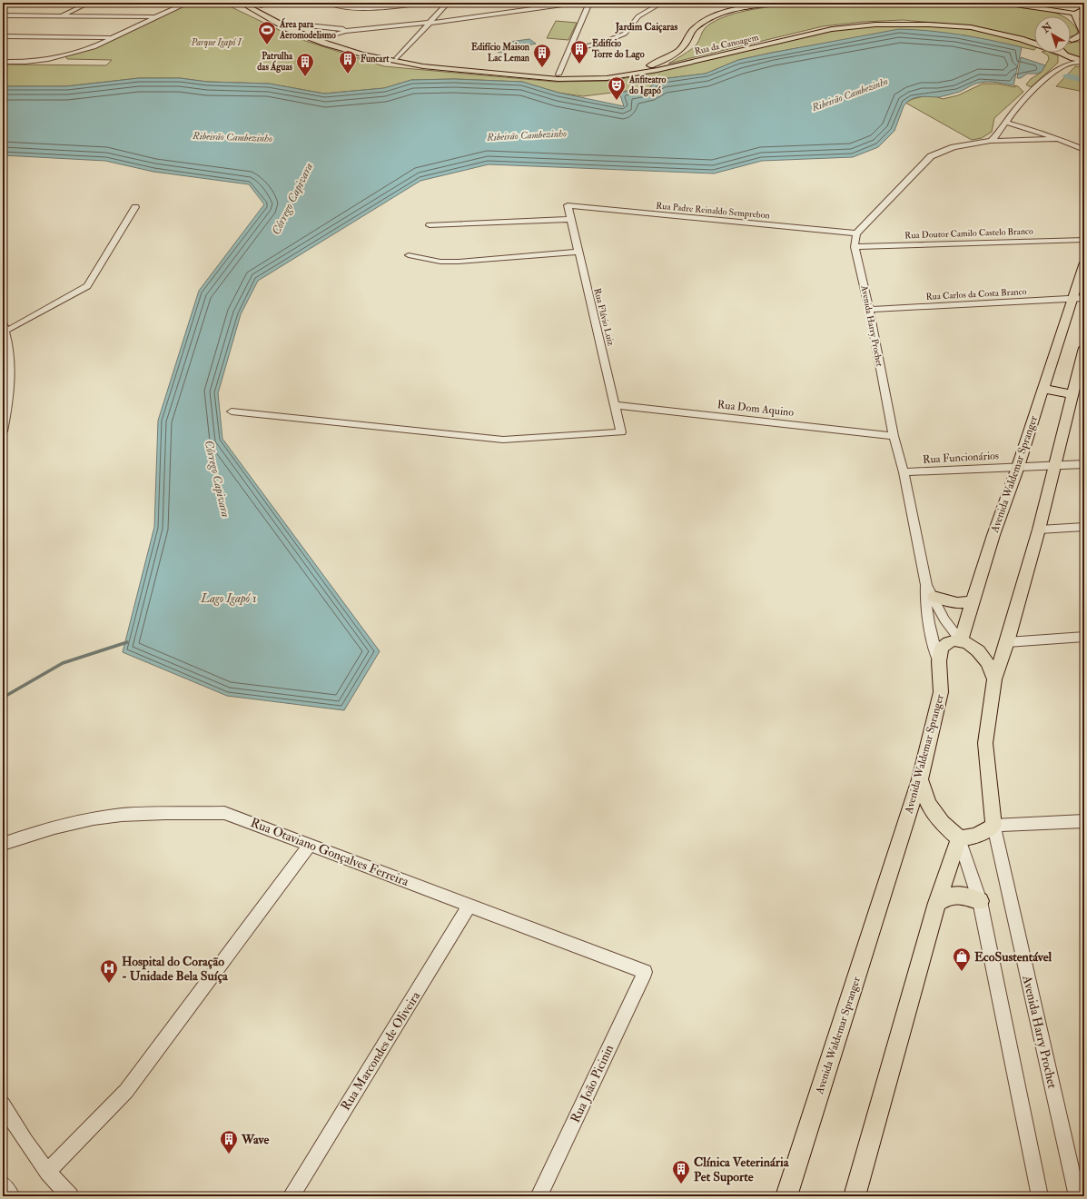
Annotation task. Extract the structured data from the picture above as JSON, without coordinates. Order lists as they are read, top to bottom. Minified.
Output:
{"streets":{"main road":["Rua da Canoagem","Avenida Waldemar Spranger"],"street":["Rua Padre Reinaldo Semprebon","Rua Doutor Camilo Castelo Branco","Rua Carlos da Costa Branco","Rua Flávio Luiz","Avenida Harry Prochet","Rua Dom Aquino","Rua Funcionários","Rua Otaviano Gonçalves Ferreira","Rua Marcondes de Oliveira","Rua João Picinin"]},"crossings":[["Rua Padre Reinaldo Semprebon","Rua Flávio Luiz"],["Rua Padre Reinaldo Semprebon","Avenida Harry Prochet"],["Rua Doutor Camilo Castelo Branco","Avenida Harry Prochet"],["Rua Carlos da Costa Branco","Avenida Harry Prochet"],["Rua Carlos da Costa Branco","Avenida Waldemar Spranger"],["Rua Flávio Luiz","Rua Dom Aquino"],["Avenida Harry Prochet","Rua Dom Aquino"],["Avenida Harry Prochet","Rua Funcionários"],["Avenida Harry Prochet","Avenida Waldemar Spranger"],["Rua Funcionários","Avenida Waldemar Spranger"],["Rua Otaviano Gonçalves Ferreira","Rua Marcondes de Oliveira"],["Rua Otaviano Gonçalves Ferreira","Rua João Picinin"]],"districts":["Jardim Caiçaras"],"water":["Ribeirão Cambezinho","Córrego Capivara","Lago Igapó 1"],"parks":["Parque Igapó I"],"places":{"sports":["Área para Aeromodelismo"],"building":["Edifício Torre do Lago","Edifício Maison Lac Leman","Funcart","Patrulha das Águas","Wave","Clínica Veterinária Pet Suporte"],"theatre":["Anfiteatro do Igapó"],"shop":["EcoSustentável"],"hospital":["Hospital do Coração - Unidade Bela Suíça"]},"north":"top left"}
